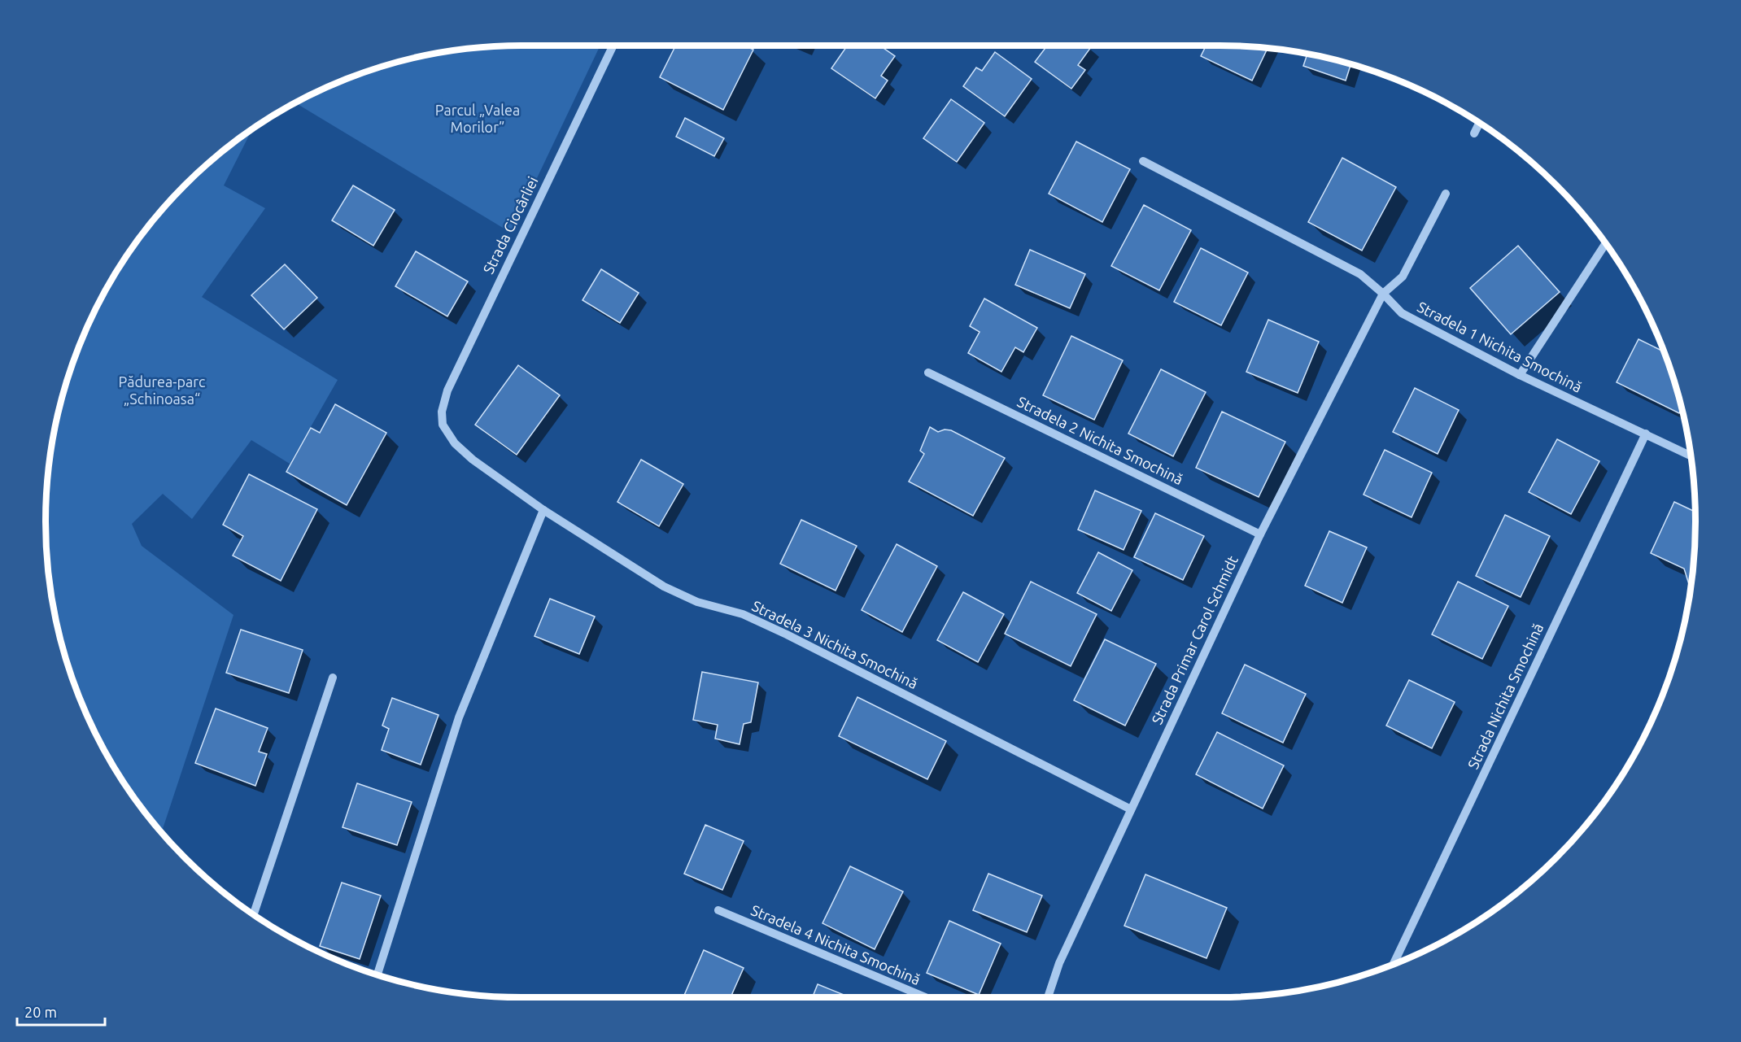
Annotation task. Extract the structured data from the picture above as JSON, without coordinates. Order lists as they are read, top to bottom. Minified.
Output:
{"streets":{"street":["Strada Ciocârliei","Stradela 1 Nichita Smochină","Stradela 2 Nichita Smochină","Strada Primar Carol Schmidt","Stradela 3 Nichita Smochină","Strada Nichita Smochină","Stradela 4 Nichita Smochină"]},"crossings":[["Strada Ciocârliei","Stradela 3 Nichita Smochină"],["Stradela 1 Nichita Smochină","Strada Primar Carol Schmidt"],["Stradela 1 Nichita Smochină","Strada Nichita Smochină"],["Stradela 2 Nichita Smochină","Strada Primar Carol Schmidt"],["Strada Primar Carol Schmidt","Stradela 3 Nichita Smochină"]],"parks":["Parcul „Valea Morilor”","Pădurea-parc „Schinoasa“"],"scale_bar":"20 m"}
